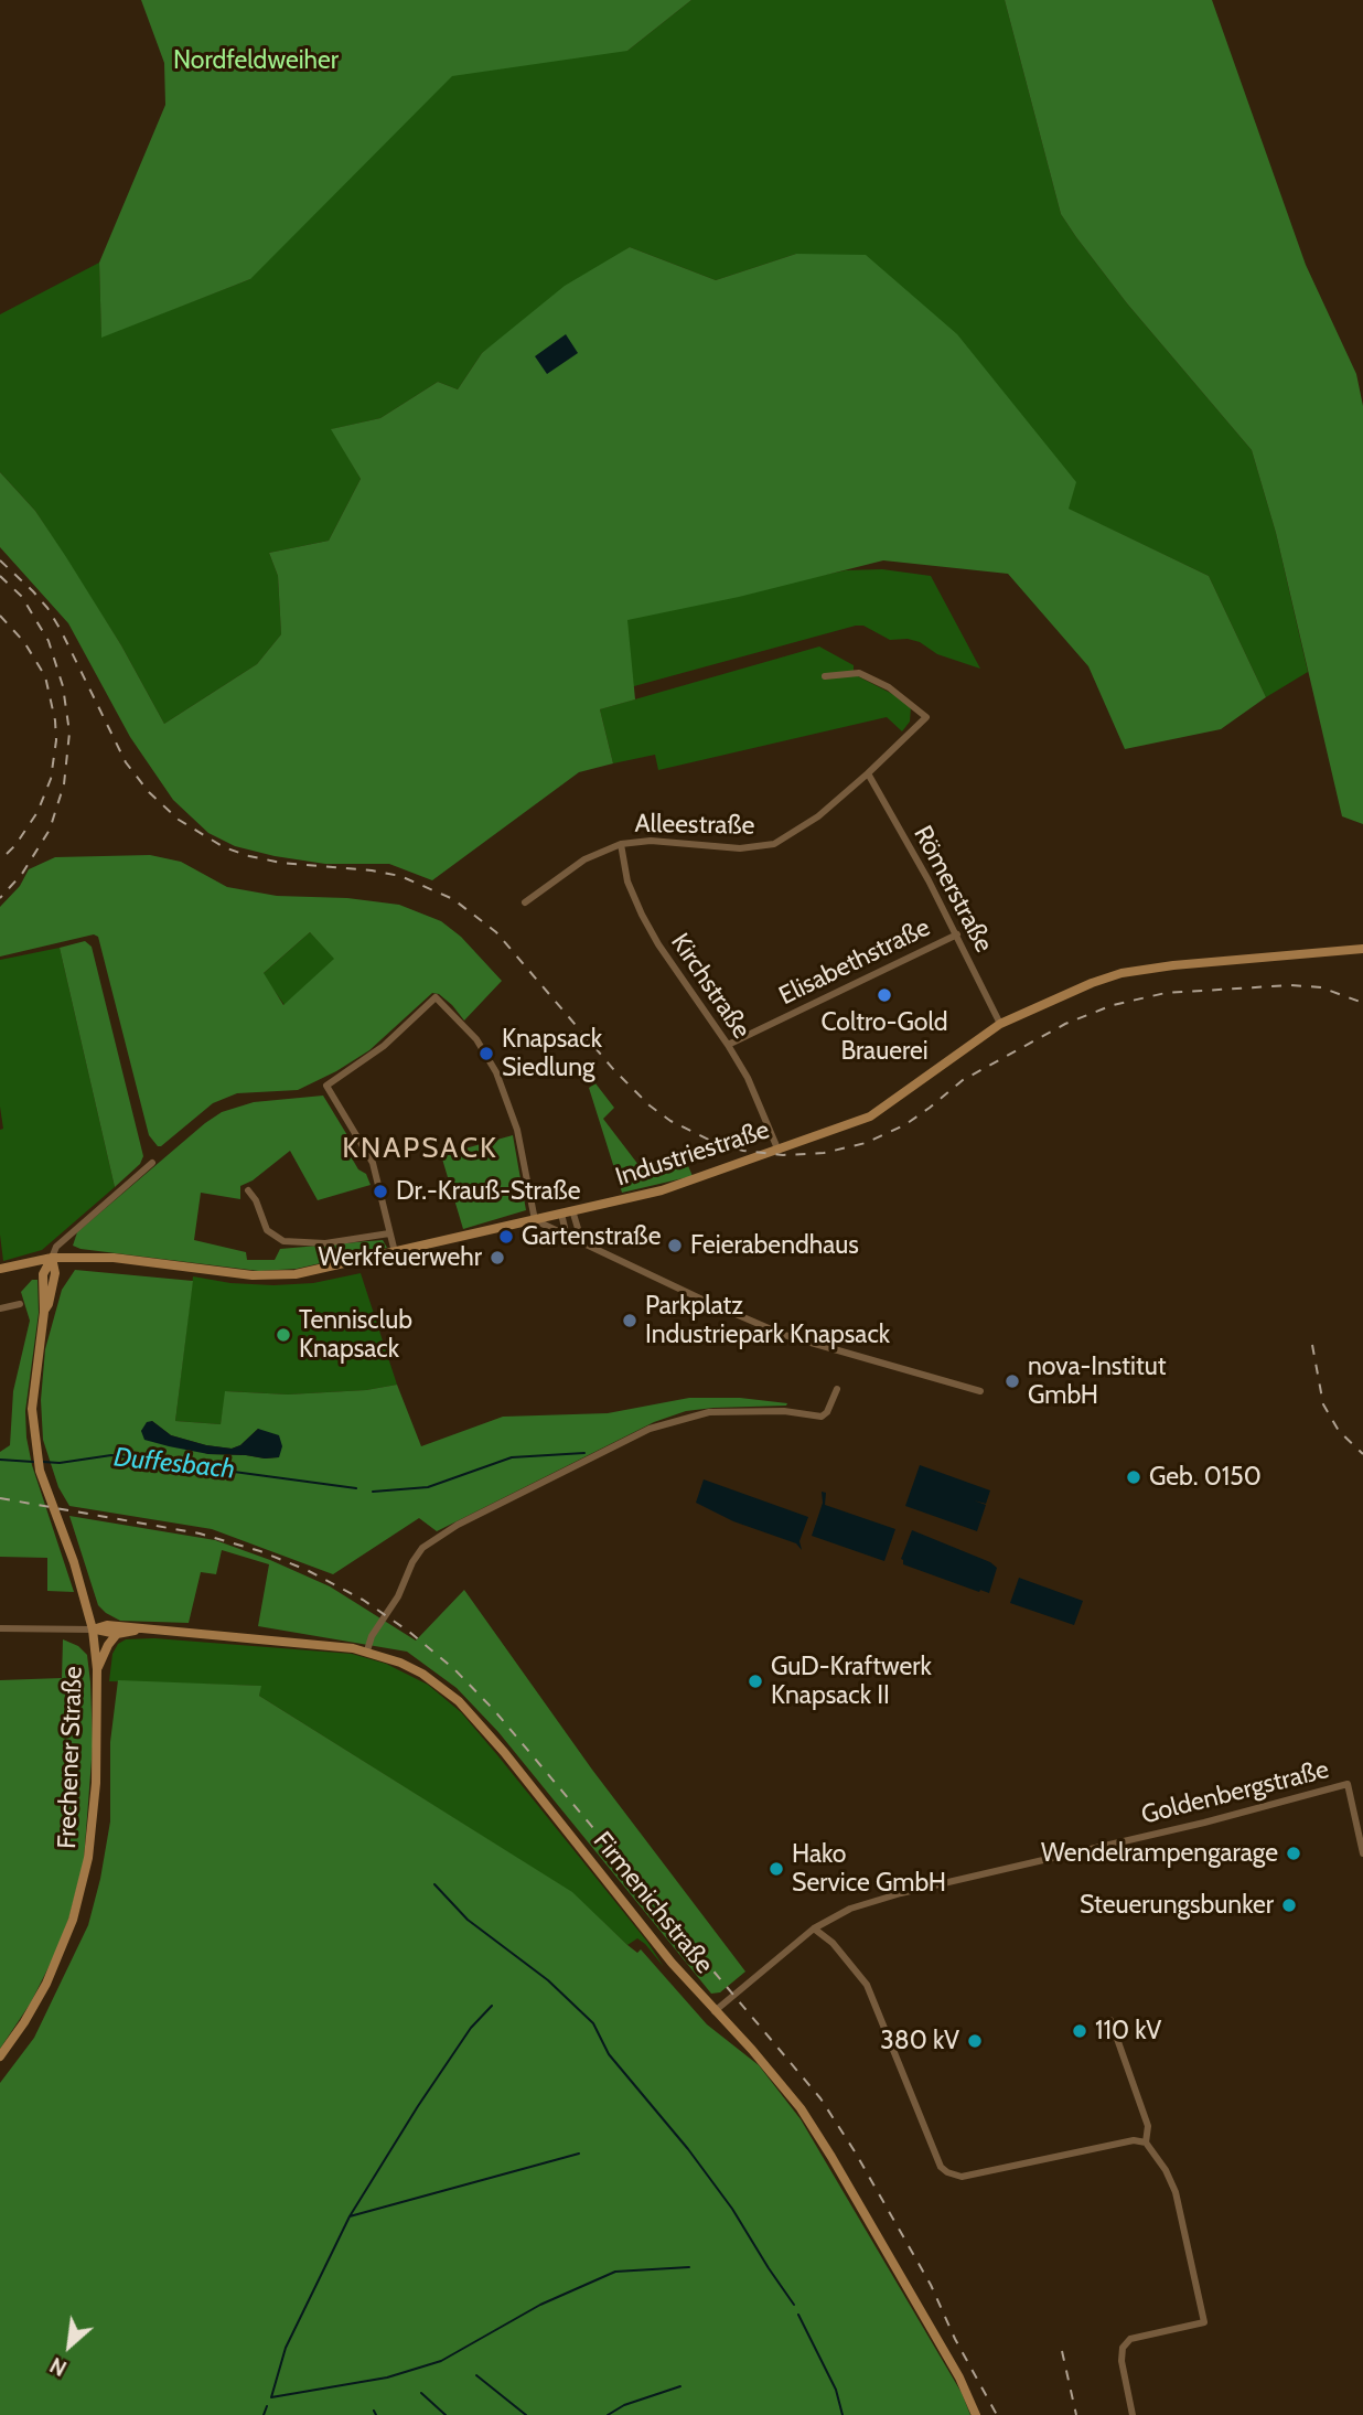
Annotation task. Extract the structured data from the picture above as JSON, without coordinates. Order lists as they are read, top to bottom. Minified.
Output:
{"streets":{"main road":["Industriestraße","Frechener Straße","Firmenichstraße"],"street":["Alleestraße","Römerstraße","Elisabethstraße","Kirchstraße","Goldenbergstraße"]},"crossings":[["Alleestraße","Römerstraße"],["Alleestraße","Kirchstraße"],["Römerstraße","Elisabethstraße"],["Römerstraße","Industriestraße"],["Elisabethstraße","Kirchstraße"],["Kirchstraße","Industriestraße"],["Industriestraße","Frechener Straße"],["Frechener Straße","Firmenichstraße"],["Goldenbergstraße","Firmenichstraße"]],"districts":["KNAPSACK"],"water":["Duffesbach"],"parks":["Nordfeldweiher"],"places":["Coltro-Gold Brauerei","Knapsack Siedlung","Dr.-Krauß-Straße","Gartenstraße","Feierabendhaus","Werkfeuerwehr","Parkplatz Industriepark Knapsack","Tennisclub Knapsack","nova-Institut GmbH","Geb. 0150","GuD-Kraftwerk Knapsack II","Wendelrampengarage","Hako Service GmbH","Steuerungsbunker","110 kV","380 kV"],"north":"bottom left"}
